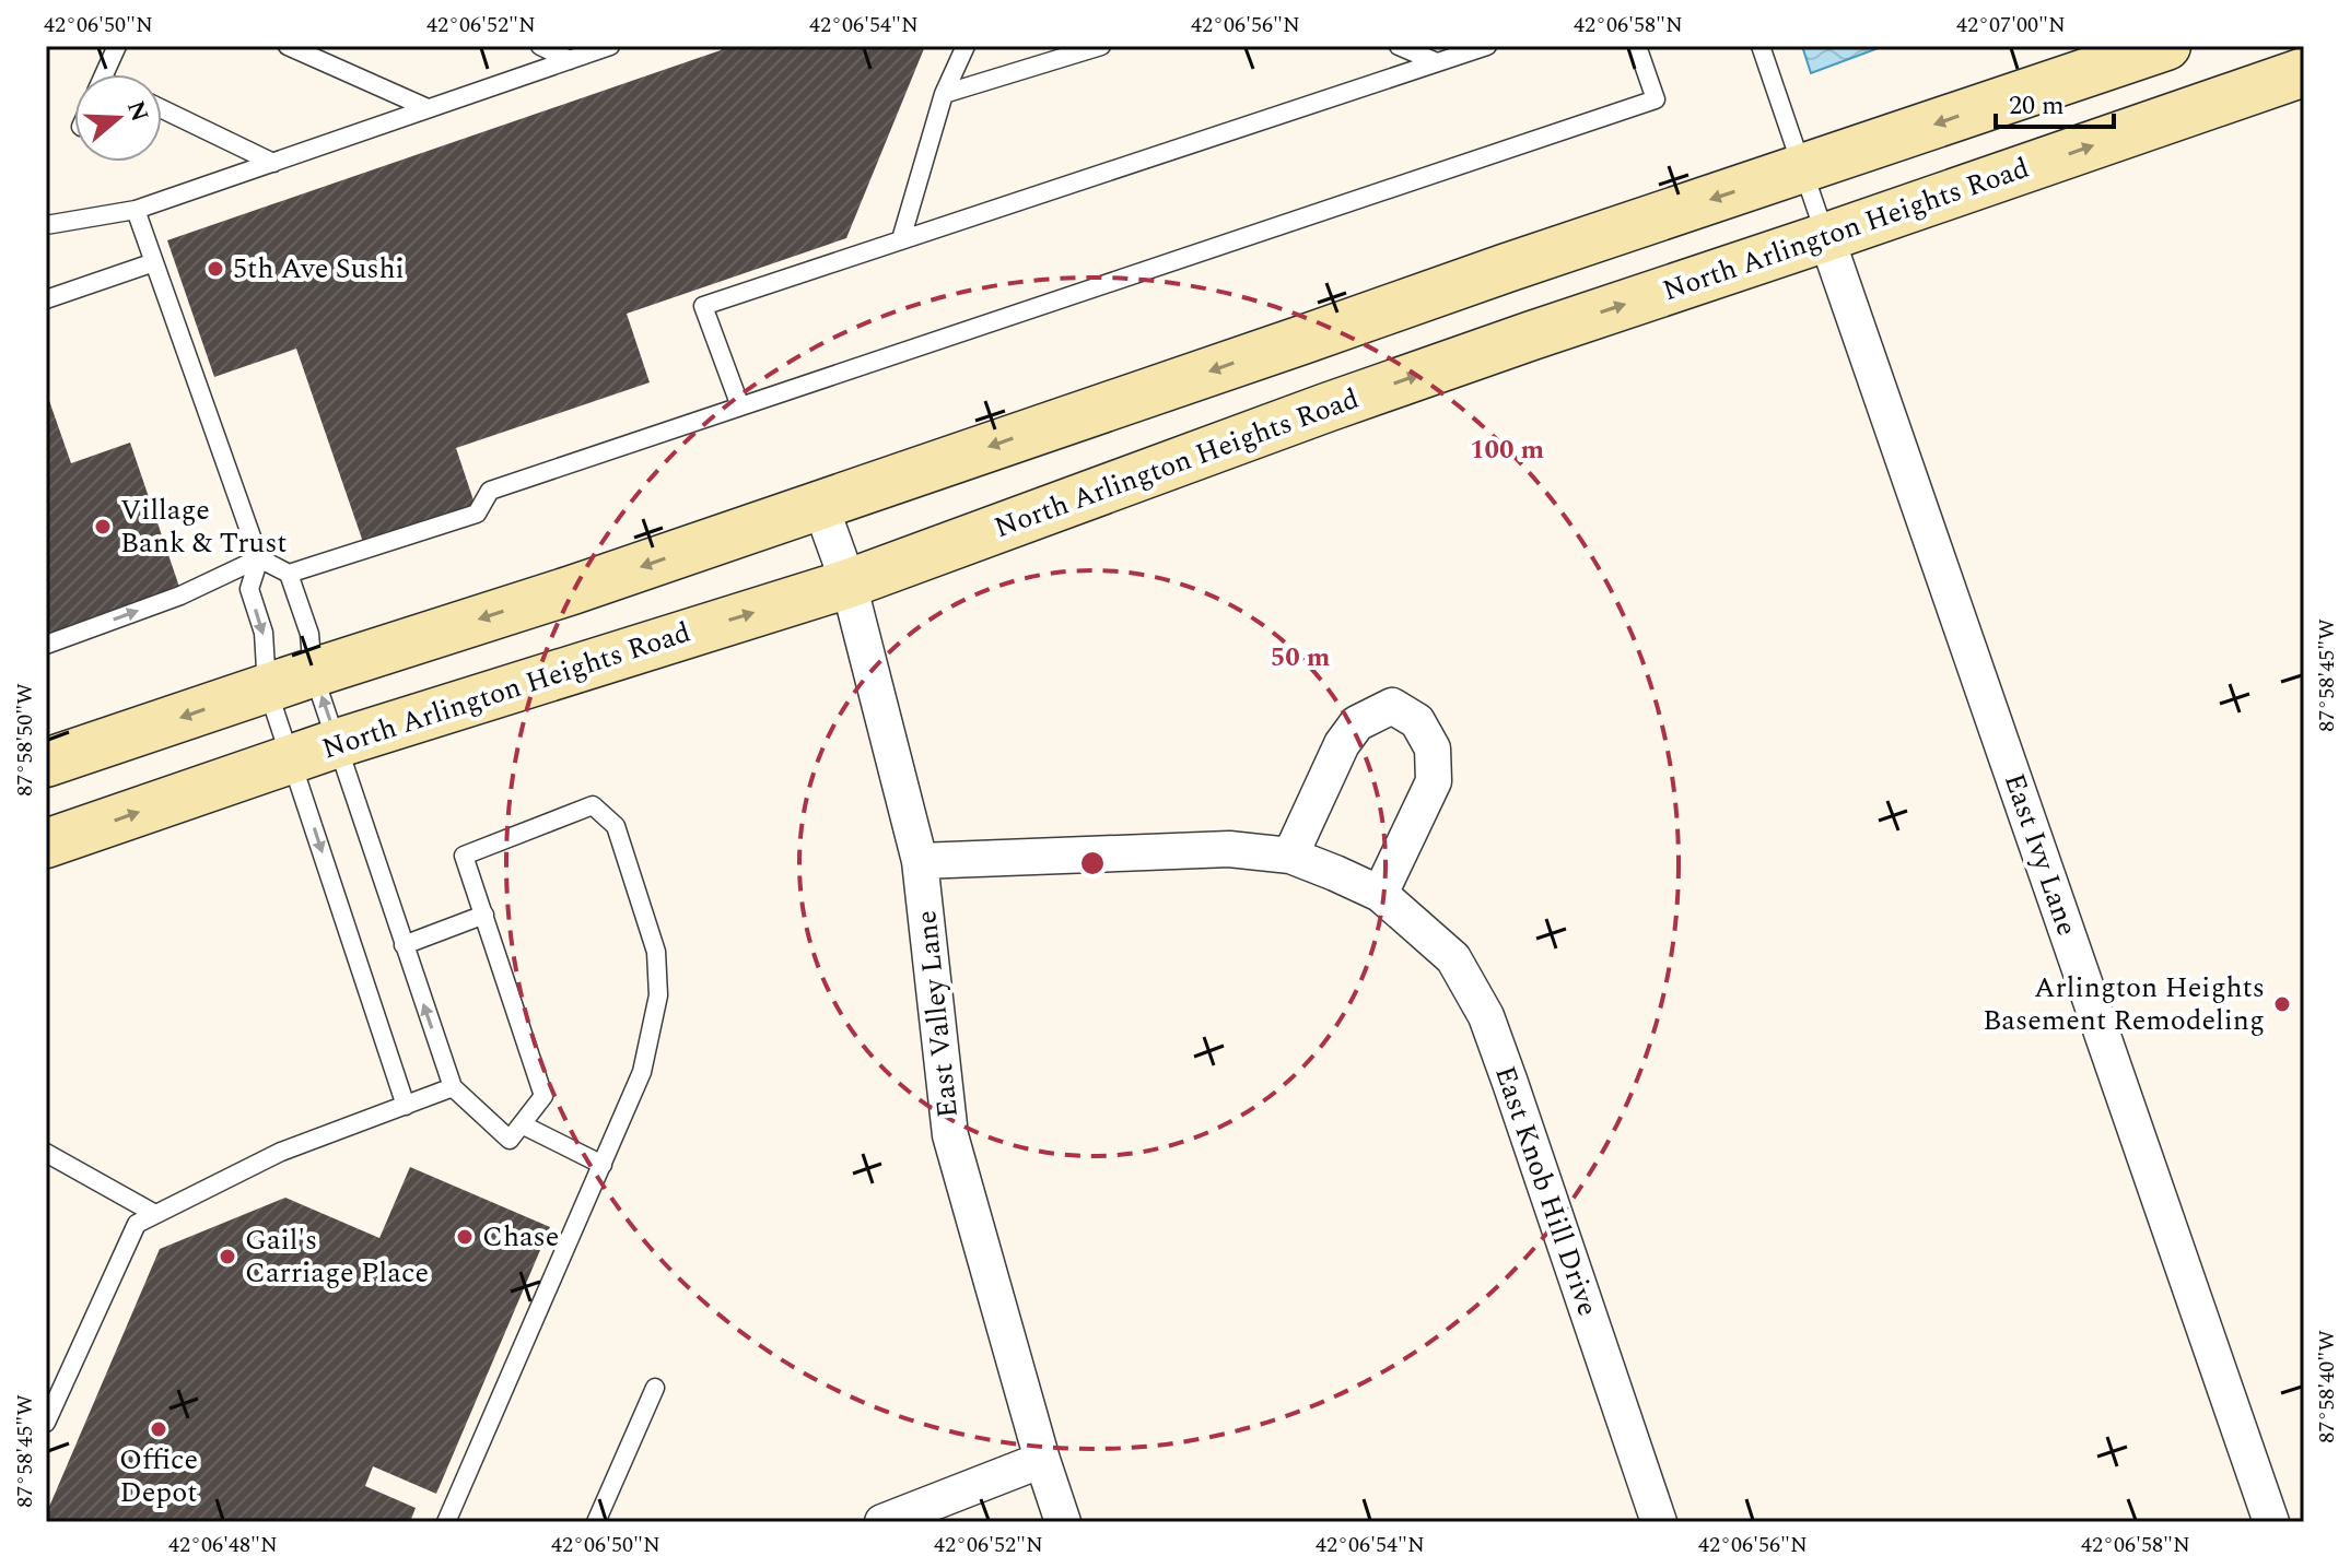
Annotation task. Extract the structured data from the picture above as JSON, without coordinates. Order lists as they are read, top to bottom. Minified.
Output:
{"streets":{"main road":["North Arlington Heights Road"],"street":["East Ivy Lane","East Valley Lane","East Knob Hill Drive"]},"crossings":[["North Arlington Heights Road","East Ivy Lane"],["North Arlington Heights Road","East Valley Lane"],["East Valley Lane","East Knob Hill Drive"]],"places":["5th Ave Sushi","Village Bank & Trust","Arlington Heights Basement Remodeling","Chase","Gail's Carriage Place","Office Depot"],"scale_bar":"20 m","north":"right","coordinates":["42°06'50\"N","42°06'52\"N","42°06'54\"N","42°06'56\"N","42°06'58\"N","42°07'00\"N","87°58'45\"W","87°58'50\"W","87°58'40\"W","42°06'48\"N"],"rings":["100 m","50 m"]}
